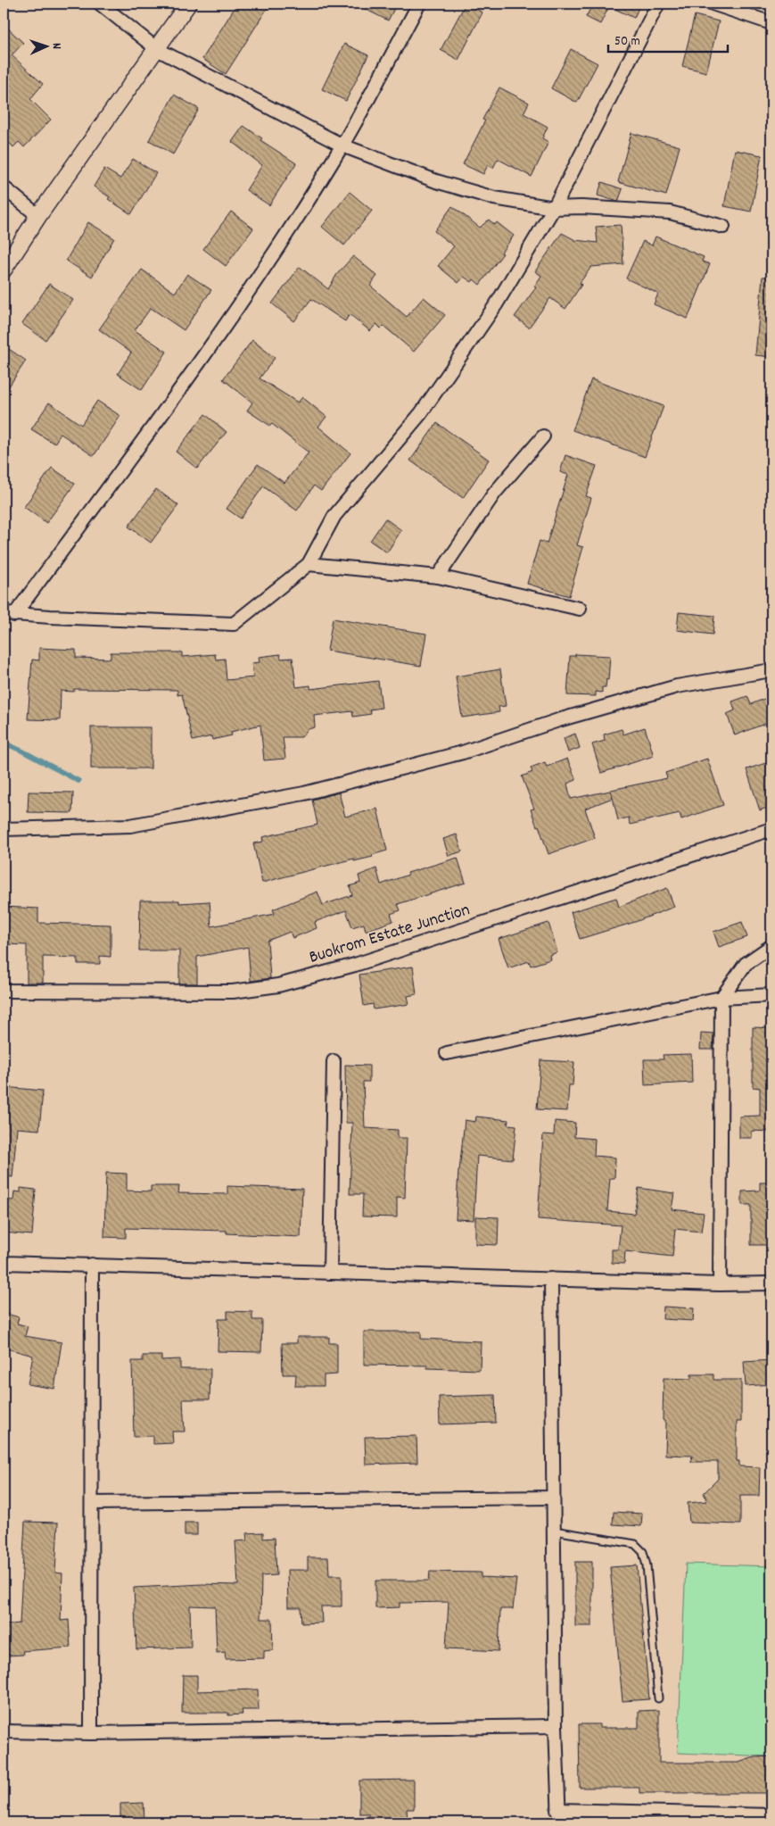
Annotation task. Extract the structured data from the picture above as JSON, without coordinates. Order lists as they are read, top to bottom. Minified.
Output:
{"streets":{"street":["Buokrom Estate Junction"]},"scale_bar":"50 m","north":"right"}
